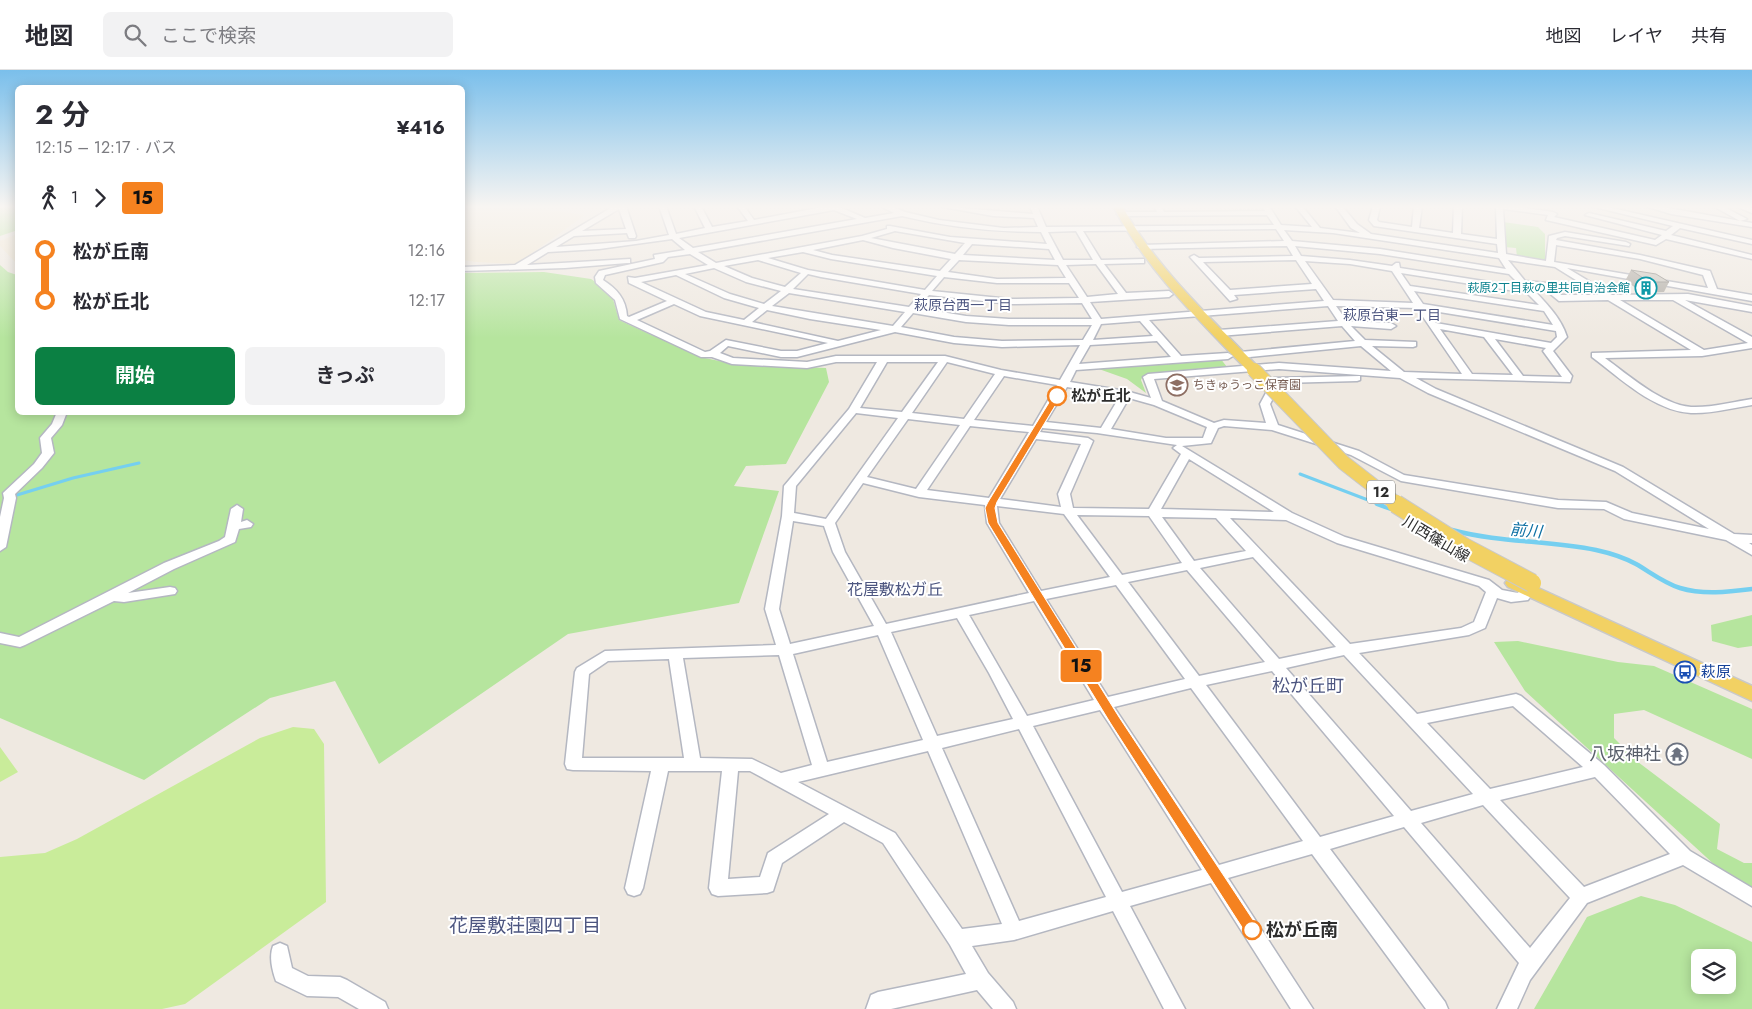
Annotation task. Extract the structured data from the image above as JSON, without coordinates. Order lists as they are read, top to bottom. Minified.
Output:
{"streets":{"main road":["12","川西篠山線"]},"districts":["萩原台西一丁目","萩原台東一丁目","花屋敷松ガ丘","松が丘町","花屋敷荘園四丁目"],"water":["前川"],"places":{"building":["萩原2丁目萩の里共同自治会館"],"school or university":["ちきゅうっこ保育園"],"other":["松が丘北","松が丘南"],"bus stop":["萩原"],"temple":["八坂神社"]},"lines":["bus line 15"],"page":{"header":"地図","search":"ここで検索","nav":["地図","レイヤ","共有"],"on_map":"15","heading":["2 分","12:15 – 12:17 · バス","¥416"],"legs":["1","15"],"list":[{"name":"松が丘南","value":"12:16"},{"name":"松が丘北","value":"12:17"}],"buttons":["開始","きっぷ"]}}
